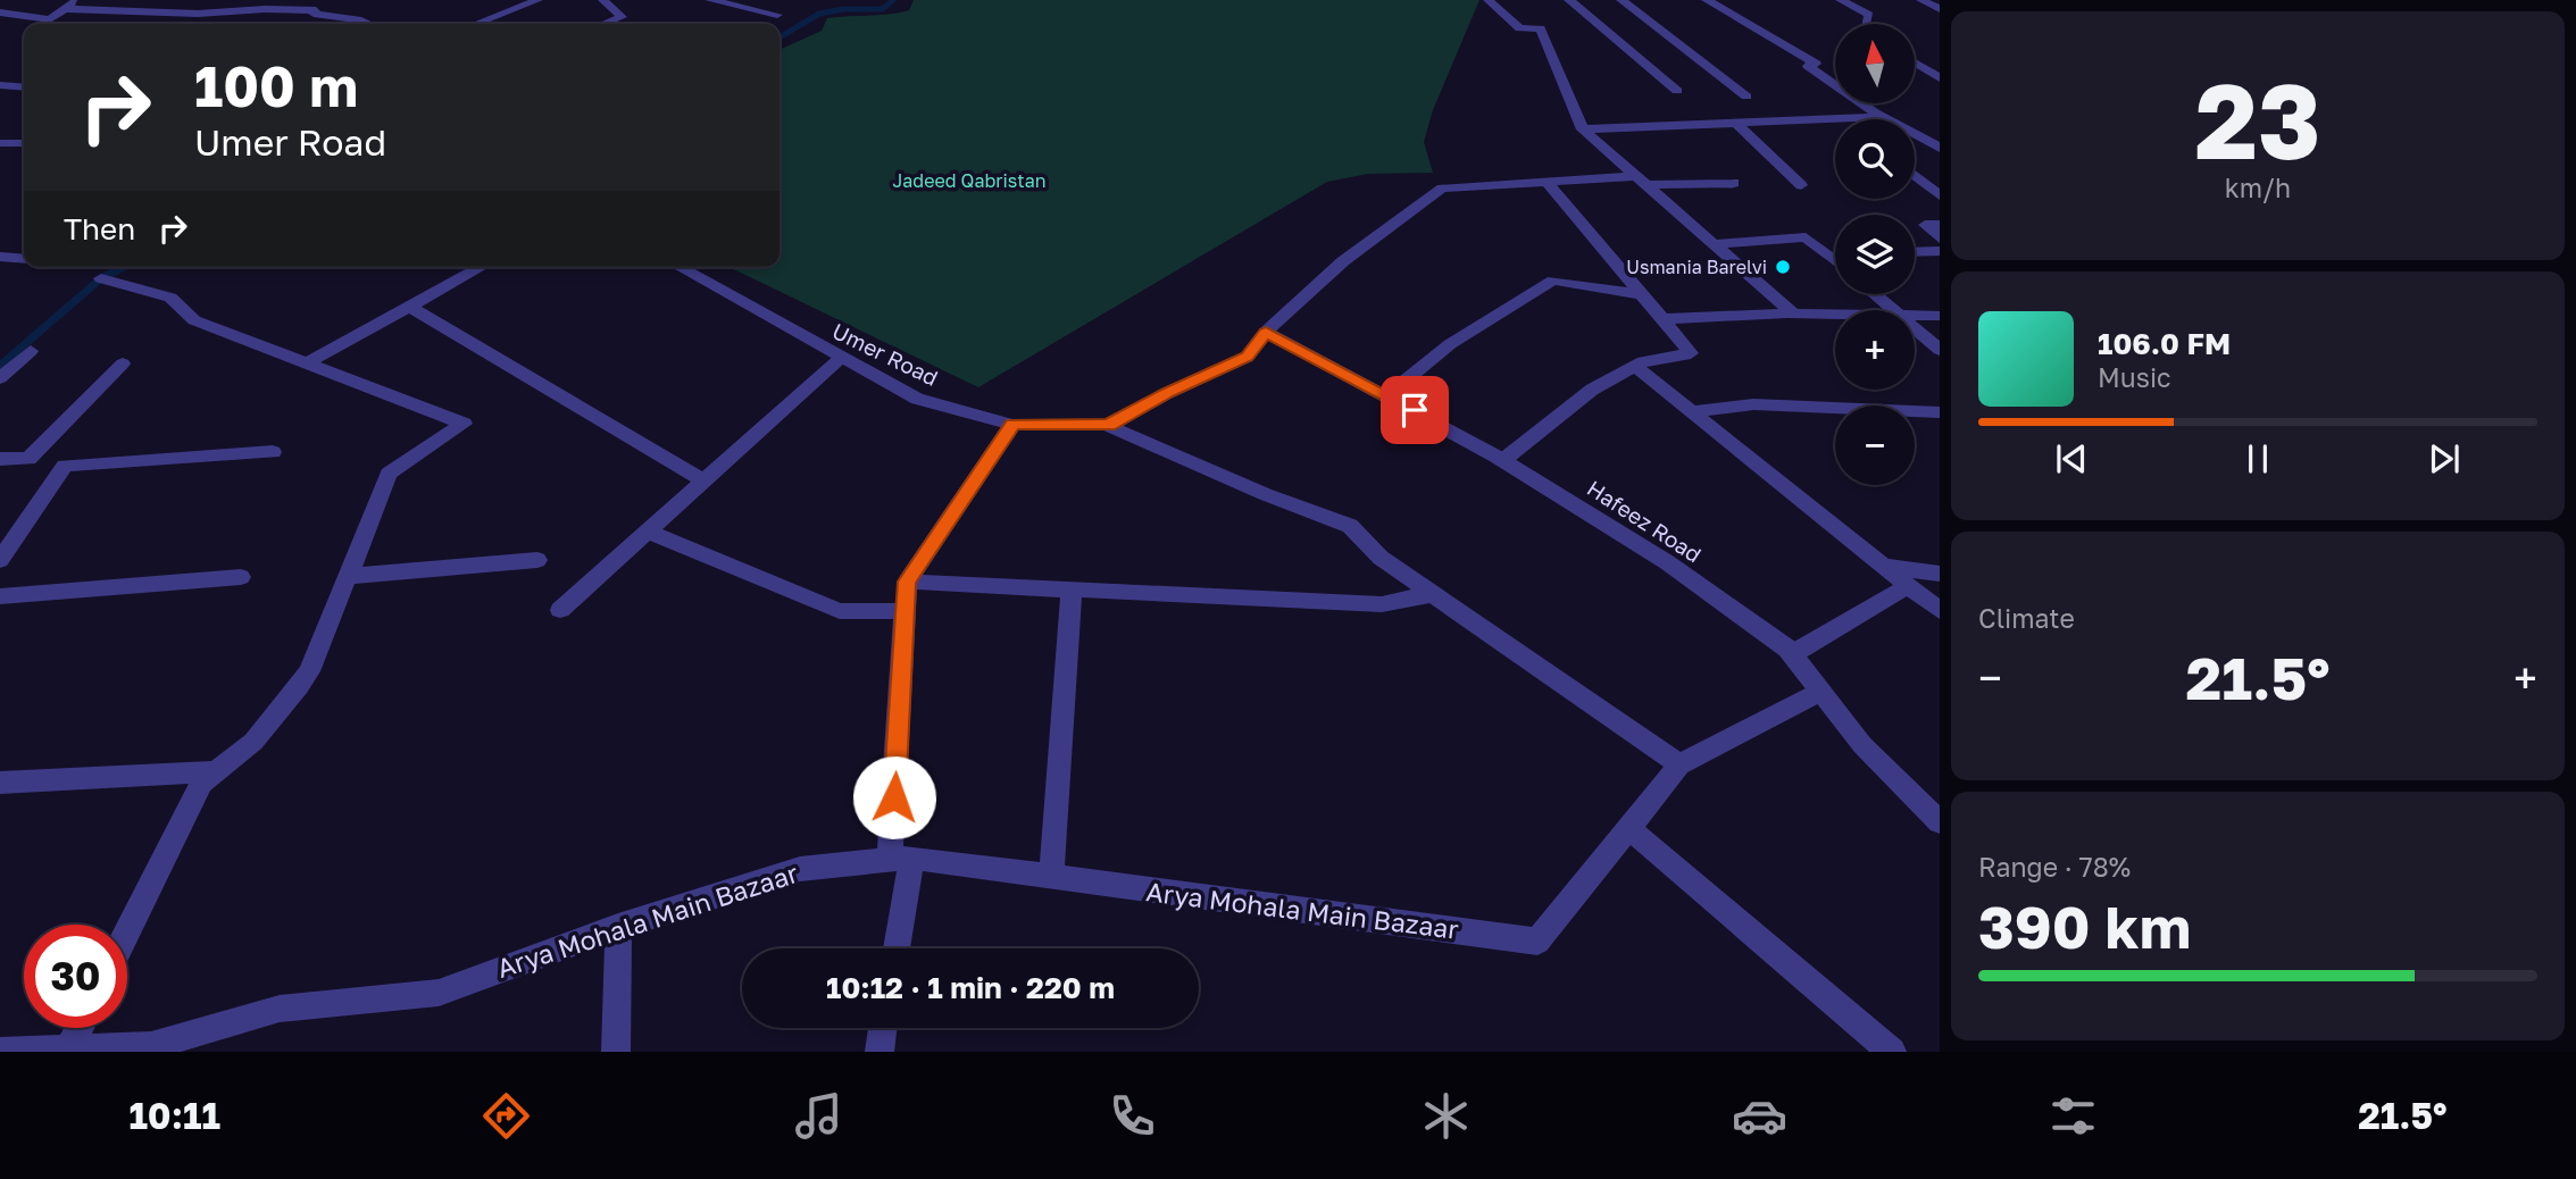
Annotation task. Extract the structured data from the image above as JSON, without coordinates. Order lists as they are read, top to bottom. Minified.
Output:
{"streets":{"street":["Umer Road","Hafeez Road","Arya Mohala Main Bazaar"]},"crossings":[["Umer Road","Hafeez Road"]],"parks":["Jadeed Qabristan"],"places":["Usmania Barelvi"],"north":"top","page":{"tile":[["23","km/h"],"Climate",["Range · 78%","390 km"]],"map_buttons":["+","−"],"turn":["100 m","Umer Road"],"then":"Then","song":["106.0 FM","Music"],"heat":["−","21.5°","+"],"limit":"30","trip":"10:12 · 1 min · 220 m","tabs":["10:11","21.5°"]}}
